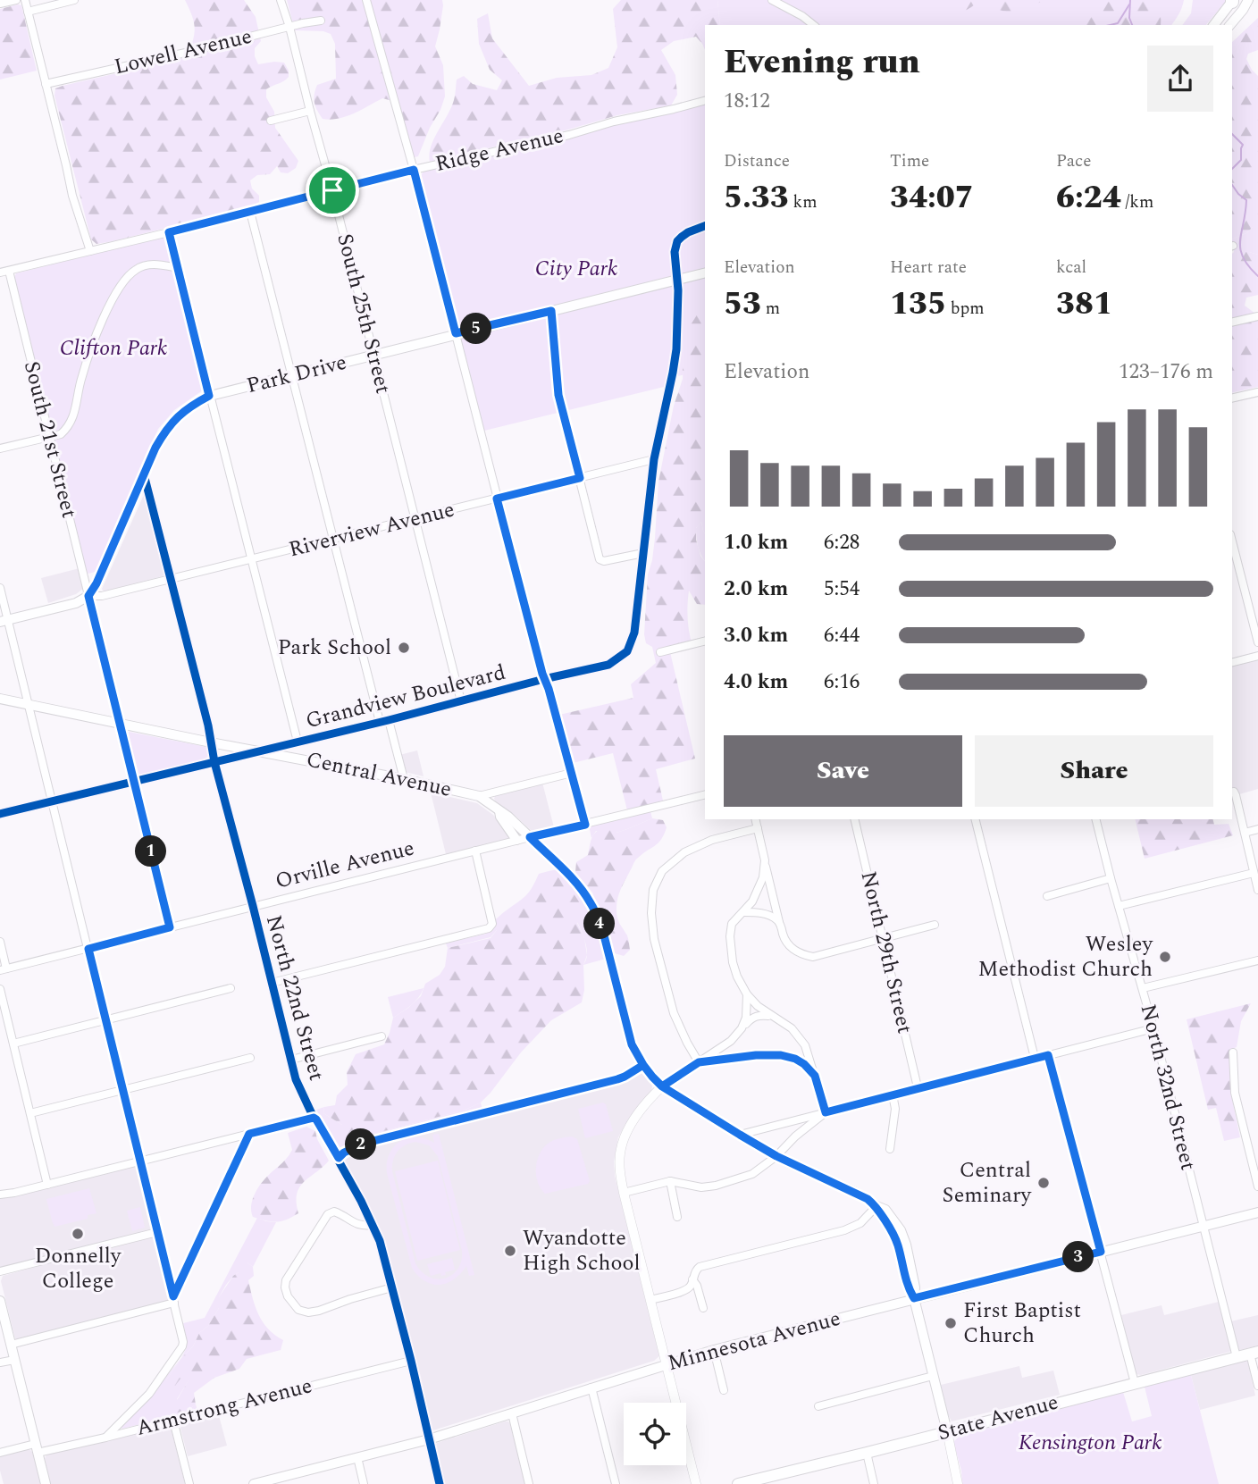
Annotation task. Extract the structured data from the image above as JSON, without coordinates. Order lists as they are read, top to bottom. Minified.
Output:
{"streets":{"main road":["Park Drive","Central Avenue","Minnesota Avenue","State Avenue"],"street":["Lowell Avenue","Ridge Avenue","South 25th Street","South 21st Street","Riverview Avenue","Grandview Boulevard","Orville Avenue","North 29th Street","North 22nd Street","North 32nd Street","Armstrong Avenue"]},"crossings":[["Lowell Avenue","South 25th Street"],["Ridge Avenue","South 25th Street"],["Ridge Avenue","South 21st Street"],["South 25th Street","Park Drive"],["South 25th Street","Riverview Avenue"],["South 25th Street","Grandview Boulevard"],["Park Drive","South 21st Street"],["Park Drive","Riverview Avenue"],["Park Drive","Grandview Boulevard"],["Park Drive","North 22nd Street"],["South 21st Street","Riverview Avenue"],["South 21st Street","Grandview Boulevard"],["South 21st Street","Central Avenue"],["South 21st Street","Orville Avenue"],["Riverview Avenue","Grandview Boulevard"],["Riverview Avenue","North 22nd Street"],["Grandview Boulevard","Central Avenue"],["Grandview Boulevard","North 22nd Street"],["Central Avenue","North 22nd Street"],["Orville Avenue","North 22nd Street"],["North 22nd Street","Minnesota Avenue"],["North 22nd Street","Armstrong Avenue"],["North 32nd Street","Minnesota Avenue"],["North 32nd Street","State Avenue"]],"parks":["City Park","Clifton Park","Kensington Park"],"places":["Park School","Wesley Methodist Church","Central Seminary","Donnelly College","Wyandotte High School","First Baptist Church"],"page":{"heading":["Evening run","18:12"],"stats":[["Distance","5.33 km"],["Time","34:07"],["Pace","6:24 /km"],["Elevation","53 m"],["Heart rate","135 bpm"],["kcal","381"]],"pins":["5","1","4","2","3"],"chart":["Elevation","123–176 m"],"list":[{"name":"1.0 km","note":"6:28"},{"name":"2.0 km","note":"5:54"},{"name":"3.0 km","note":"6:44"},{"name":"4.0 km","note":"6:16"}],"buttons":["Save","Share"]}}
